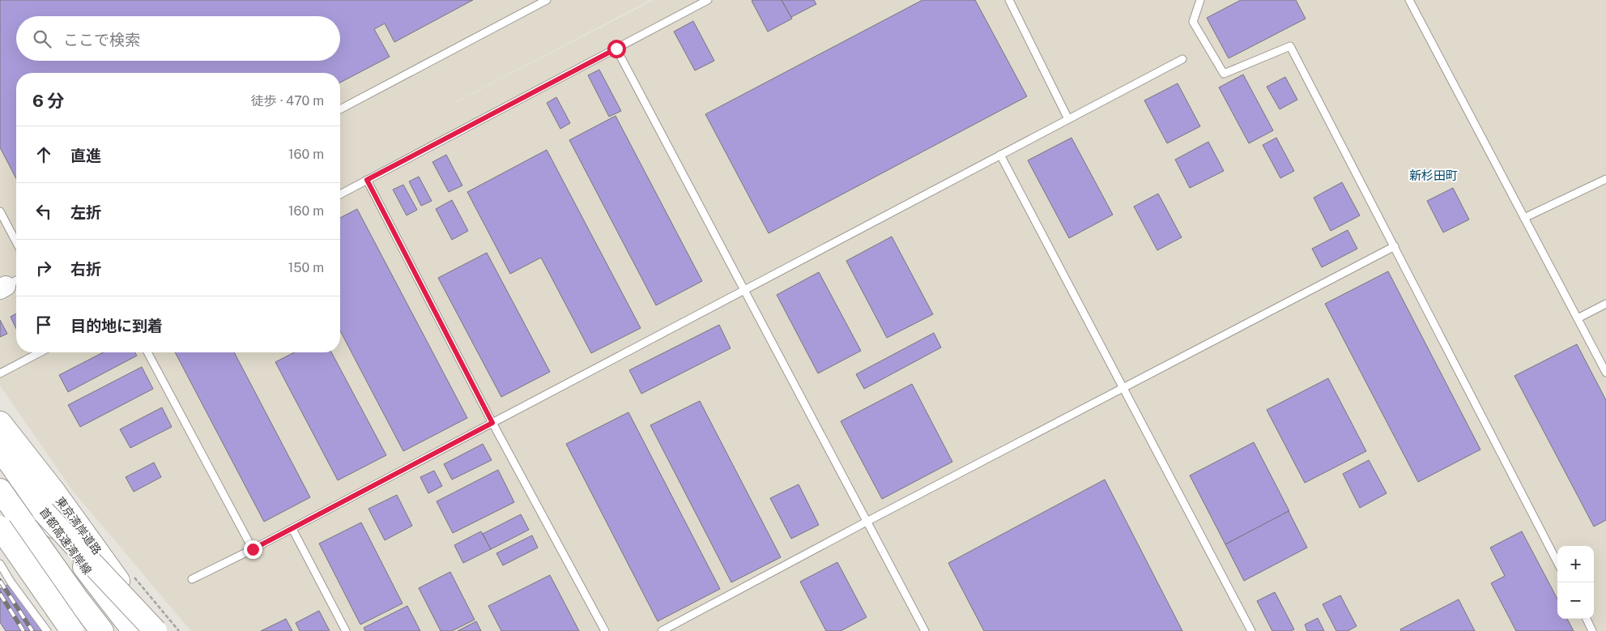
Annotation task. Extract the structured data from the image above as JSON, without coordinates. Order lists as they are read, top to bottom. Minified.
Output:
{"streets":{"highway":["東京湾岸道路","首都高速湾岸線"]},"districts":["新杉田町"],"page":{"search":"ここで検索","heading":["6 分","徒歩 · 470 m"],"list":[["直進","160 m"],["左折","160 m"],["右折","150 m"],"目的地に到着"],"map_buttons":["+","−"]}}
